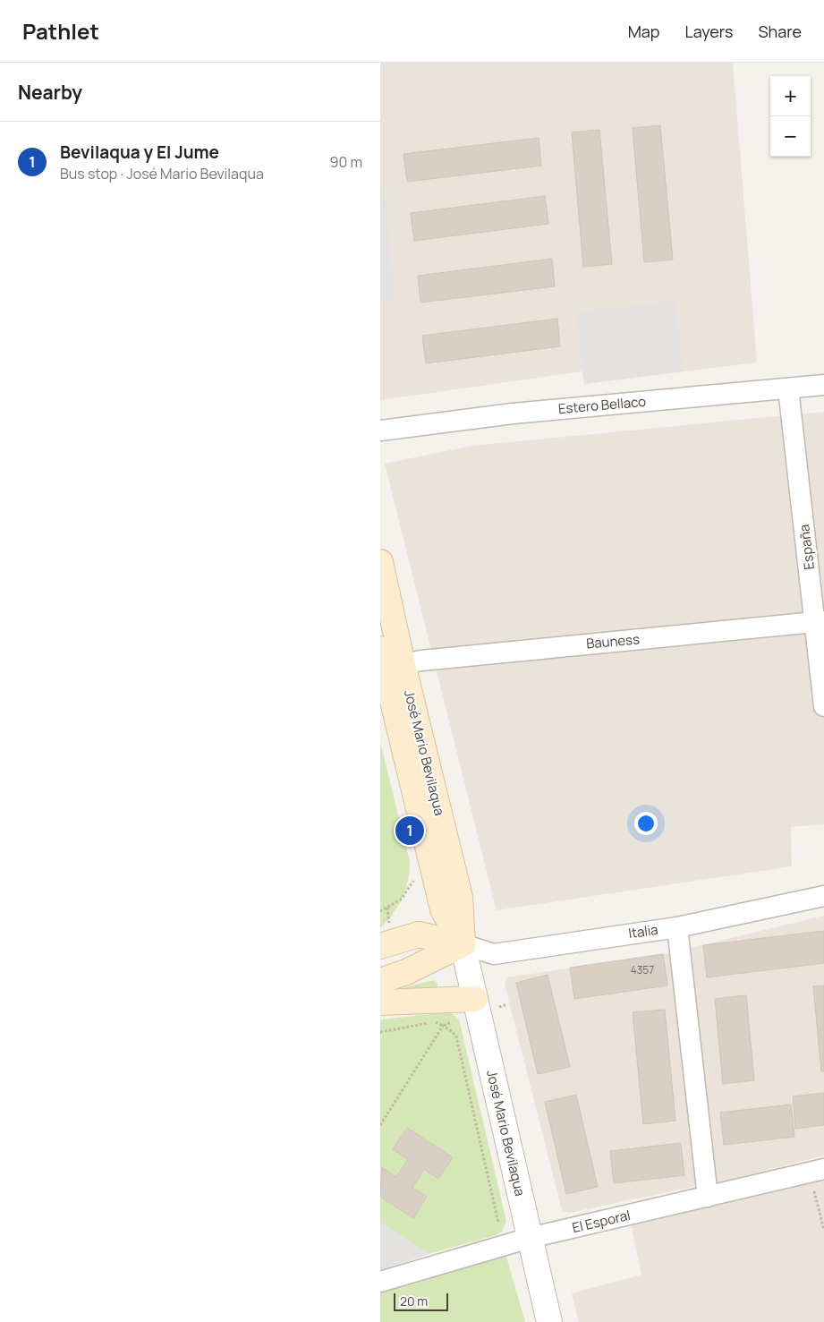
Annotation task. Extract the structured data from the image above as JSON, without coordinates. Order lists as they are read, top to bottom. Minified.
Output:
{"streets":{"main road":["José Mario Bevilaqua"],"street":["Estero Bellaco","España","Bauness","Italia","El Esporal"]},"crossings":[["Estero Bellaco","España"],["España","Bauness"],["Bauness","José Mario Bevilaqua"],["José Mario Bevilaqua","Italia"],["José Mario Bevilaqua","El Esporal"]],"house_numbers":["4357"],"scale_bar":"20 m","page":{"header":"Pathlet","nav":["Map","Layers","Share"],"heading":"Nearby","map_buttons":["+","−"],"list":[{"mark":"1","name":"Bevilaqua y El Jume","note":"Bus stop · José Mario Bevilaqua","value":"90 m"}],"pins":"1","scale":"20 m"}}
